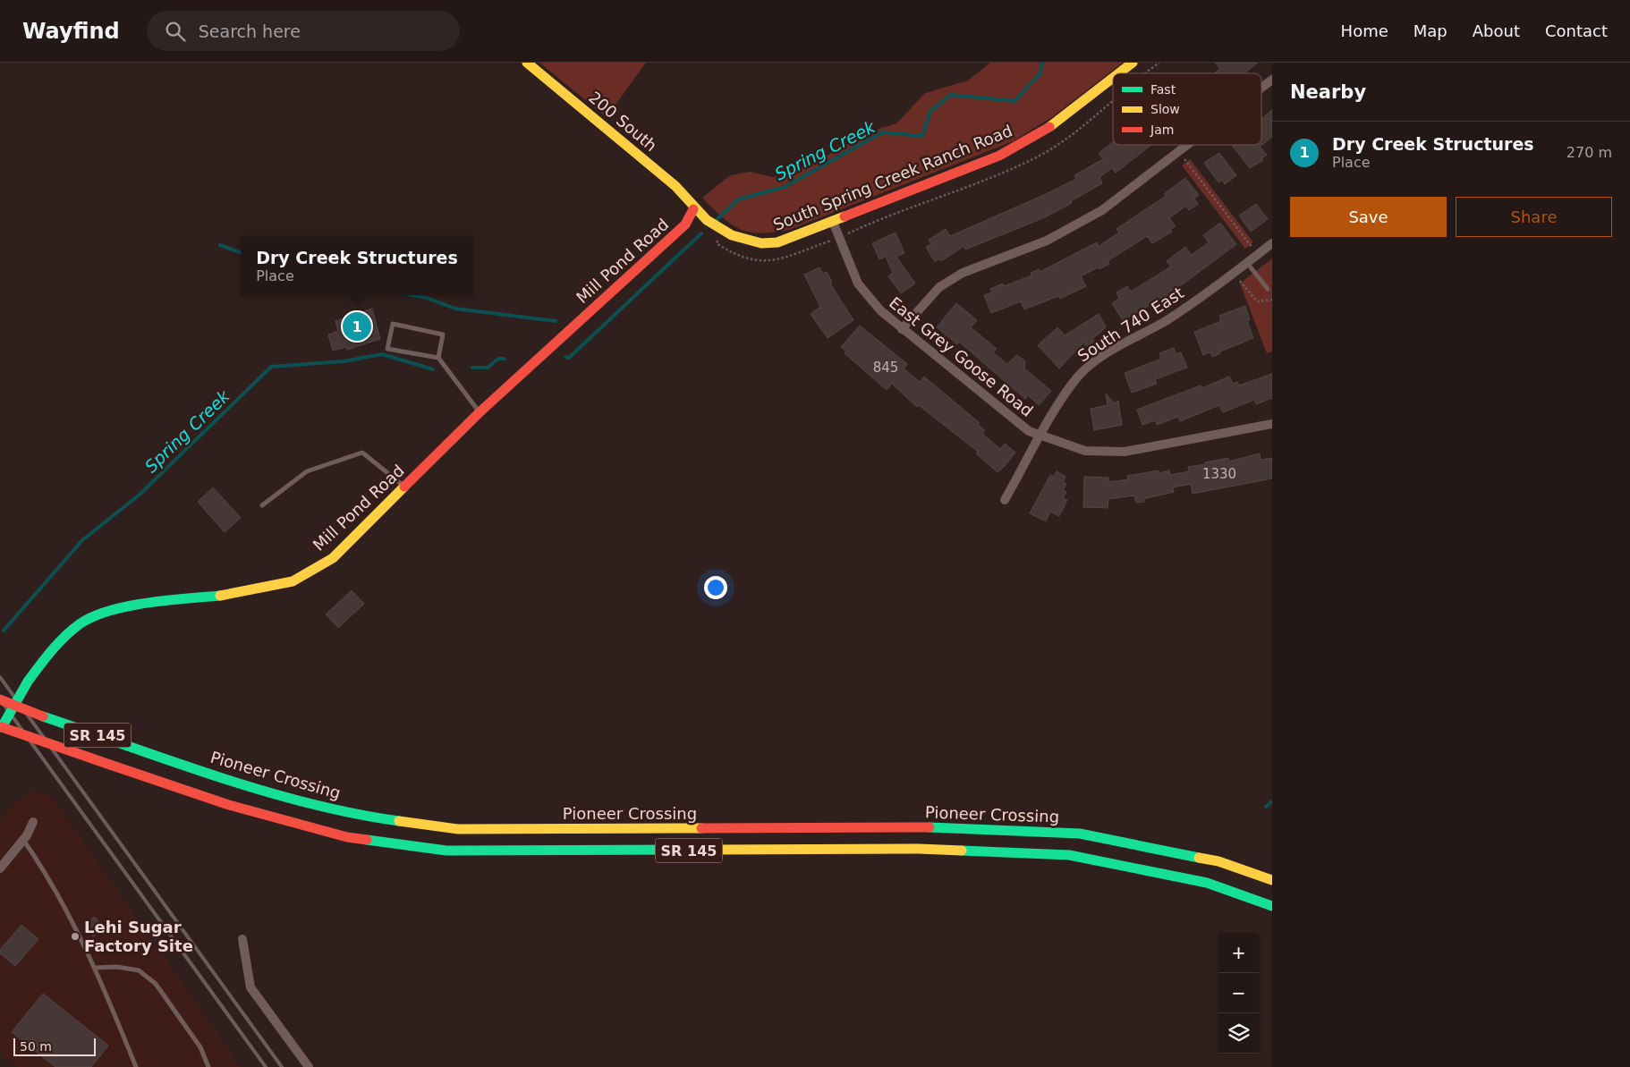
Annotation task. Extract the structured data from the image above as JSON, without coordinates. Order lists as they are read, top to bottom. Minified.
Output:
{"streets":{"main road":["200 South","South Spring Creek Ranch Road","Mill Pond Road","SR 145","Pioneer Crossing"],"street":["South 740 East","East Grey Goose Road"]},"crossings":[["200 South","South Spring Creek Ranch Road"],["200 South","Mill Pond Road"],["South Spring Creek Ranch Road","East Grey Goose Road"],["Mill Pond Road","SR 145"],["Mill Pond Road","Pioneer Crossing"],["South 740 East","East Grey Goose Road"]],"water":["Spring Creek"],"places":["Lehi Sugar Factory Site"],"house_numbers":["845","1330"],"legend":["Fast","Slow","Jam"],"scale_bar":"50 m","page":{"header":"Wayfind","search":"Search here","nav":["Home","Map","About","Contact"],"heading":"Nearby","list":[{"mark":"1","name":"Dry Creek Structures","note":"Place","value":"270 m"}],"buttons":["Save","Share"],"popup":["Dry Creek Structures","Place"],"pins":"1","map_buttons":["+","−"],"scale":"50 m"}}
